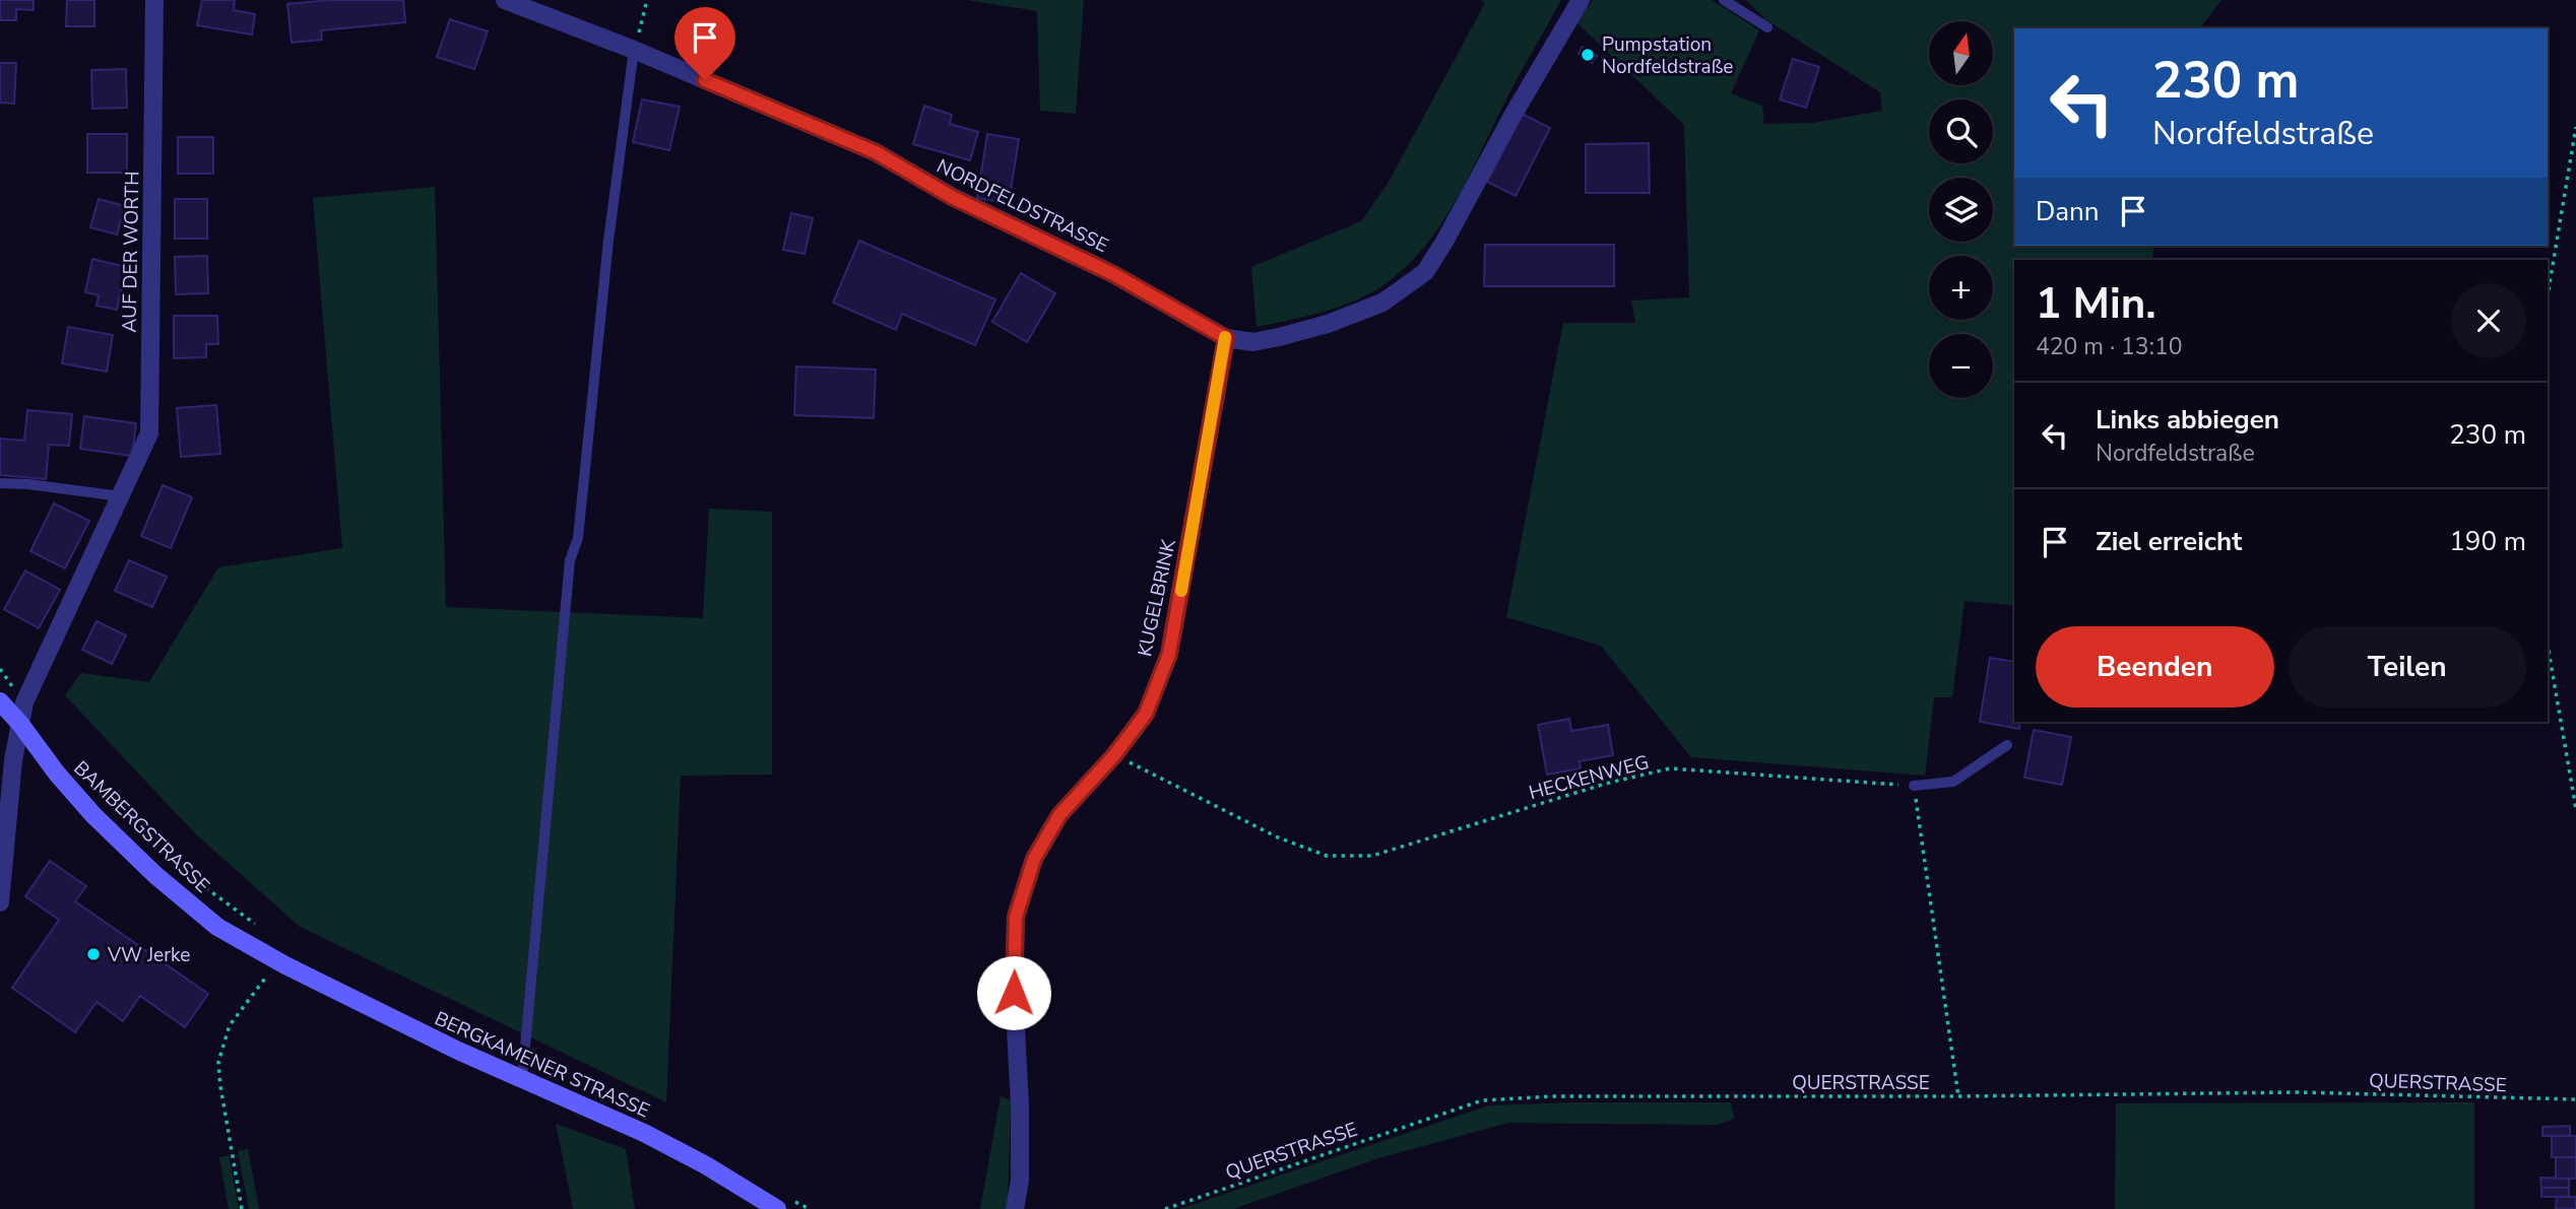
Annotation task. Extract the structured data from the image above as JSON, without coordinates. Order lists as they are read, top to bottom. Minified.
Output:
{"streets":{"street":["NORDFELDSTRASSE","AUF DER WORTH","KUGELBRINK","BAMBERGSTRASSE","BERGKAMENER STRASSE"],"path":["HECKENWEG","QUERSTRASSE"]},"crossings":[["NORDFELDSTRASSE","KUGELBRINK"],["AUF DER WORTH","BAMBERGSTRASSE"],["KUGELBRINK","HECKENWEG"],["BAMBERGSTRASSE","BERGKAMENER STRASSE"]],"places":["Pumpstation Nordfeldstraße","VW Jerke"],"north":"top","page":{"map_buttons":["+","−"],"turn":["230 m","Nordfeldstraße"],"then":"Dann","heading":["1 Min.","420 m · 13:10"],"list":[{"name":"Links abbiegen","note":"Nordfeldstraße","value":"230 m"},{"name":"Ziel erreicht","value":"190 m"}],"buttons":["Beenden","Teilen"]}}
